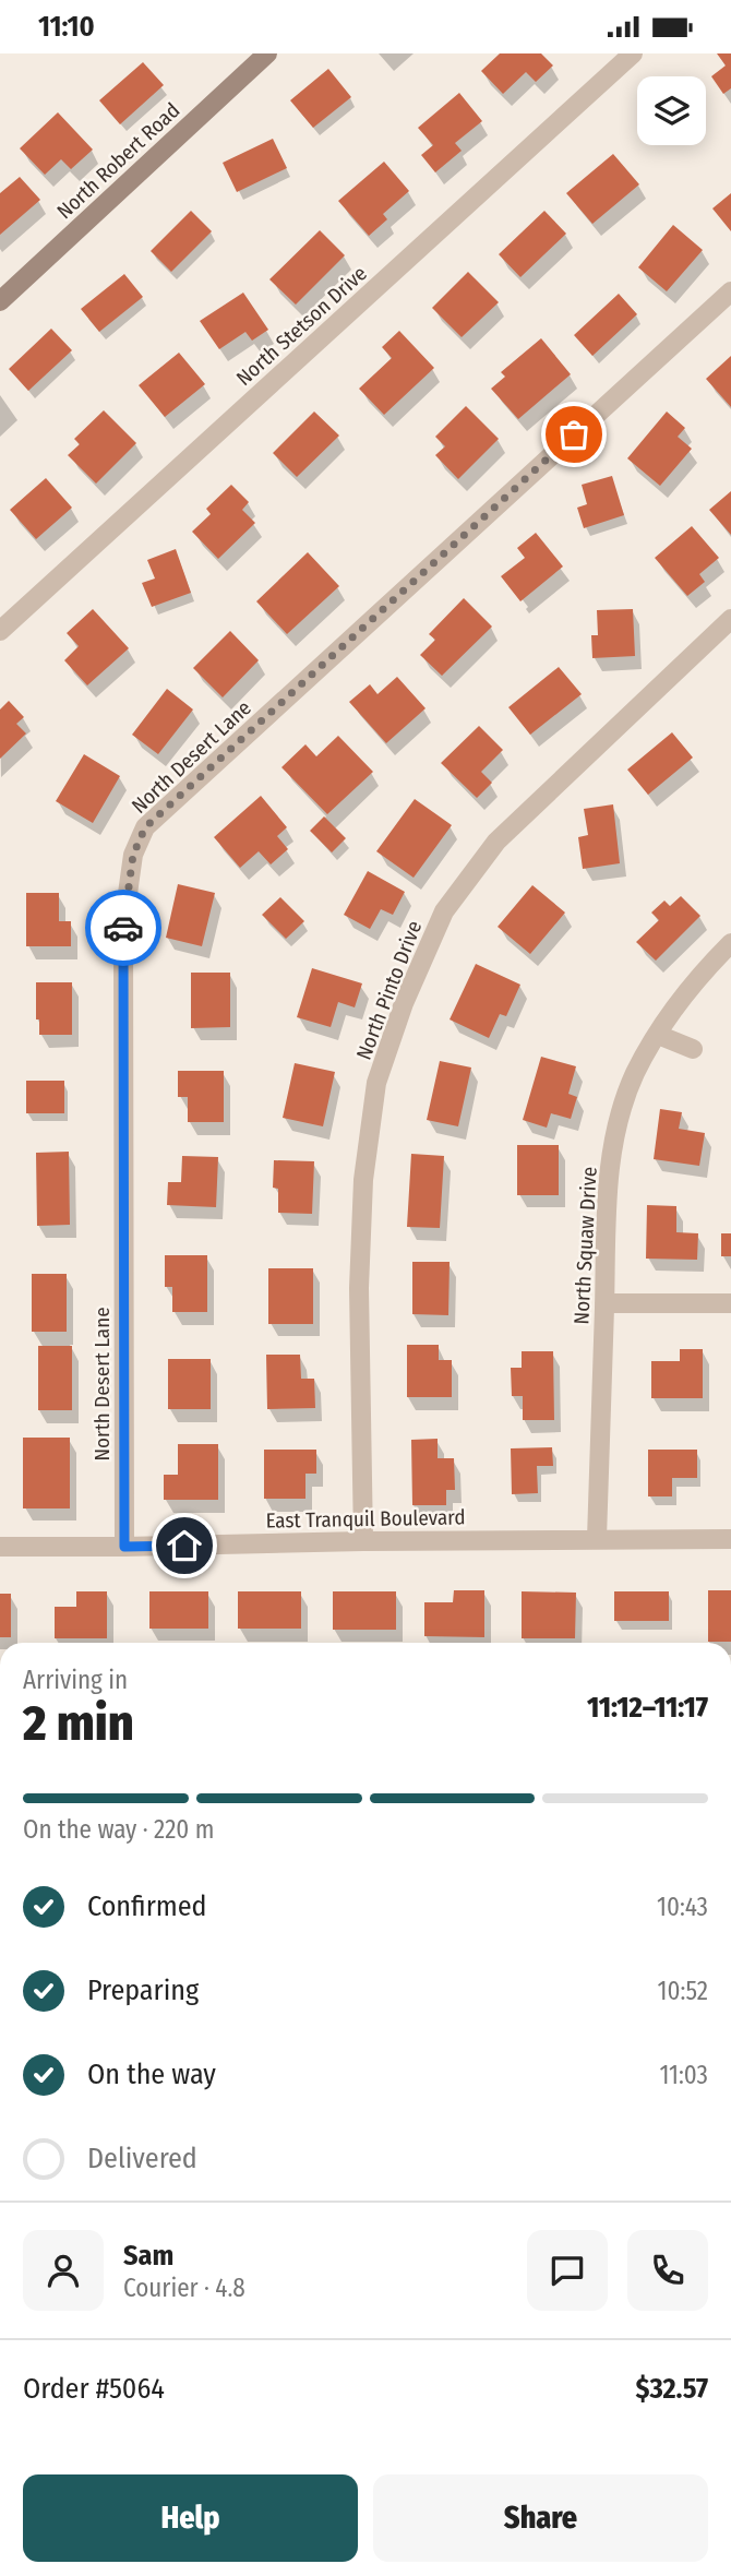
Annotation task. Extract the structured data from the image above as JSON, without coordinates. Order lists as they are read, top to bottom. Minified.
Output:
{"streets":{"main road":["North Robert Road"],"street":["North Stetson Drive","North Desert Lane","North Pinto Drive","North Squaw Drive","East Tranquil Boulevard"]},"crossings":[["North Desert Lane","East Tranquil Boulevard"],["North Pinto Drive","East Tranquil Boulevard"],["North Squaw Drive","East Tranquil Boulevard"]],"page":{"status":"11:10","heading":["2 min","Arriving in","11:12–11:17"],"panel":["Sam","Courier · 4.8","Order #5064","$32.57"],"bar":"On the way · 220 m","list":[["Confirmed","10:43"],["Preparing","10:52"],["On the way","11:03"],"Delivered"],"buttons":["Help","Share"]}}
